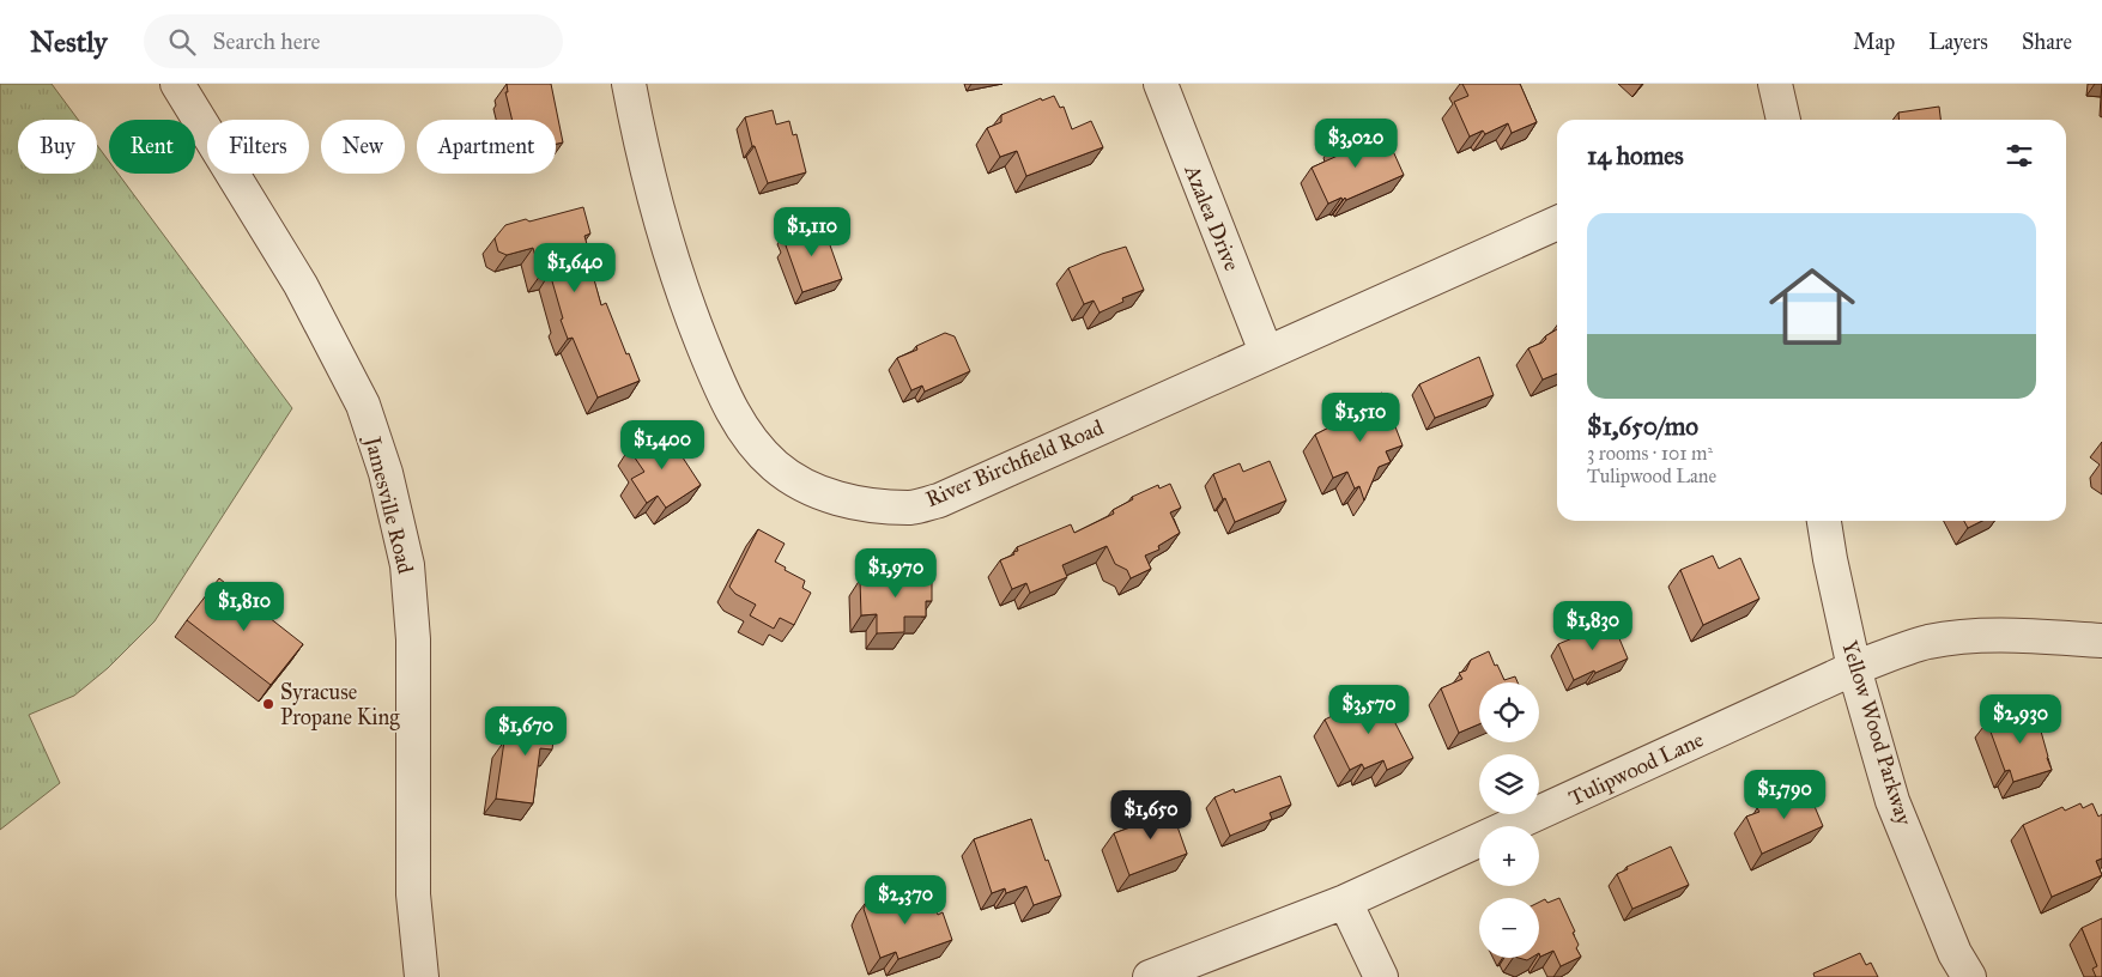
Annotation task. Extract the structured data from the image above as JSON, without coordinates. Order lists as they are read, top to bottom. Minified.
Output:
{"streets":{"street":["Azalea Drive","River Birchfield Road","Jamesville Road","Yellow Wood Parkway","Tulipwood Lane"]},"crossings":[["Azalea Drive","River Birchfield Road"],["Yellow Wood Parkway","Tulipwood Lane"]],"places":["Syracuse Propane King"],"page":{"header":"Nestly","search":"Search here","nav":["Map","Layers","Share"],"price":["$3,020","$1,110","$1,640","$1,510","$1,400","$1,970","$1,810","$1,830","$3,570","$2,930","$1,670","$1,790","$1,650","$2,370"],"chip":["Buy","Rent","Filters","New","Apartment"],"heading":"14 homes","list":[{"name":"$1,650/mo","note":"3 rooms · 101 m² · Tulipwood Lane"}],"map_buttons":["+","−"]}}
